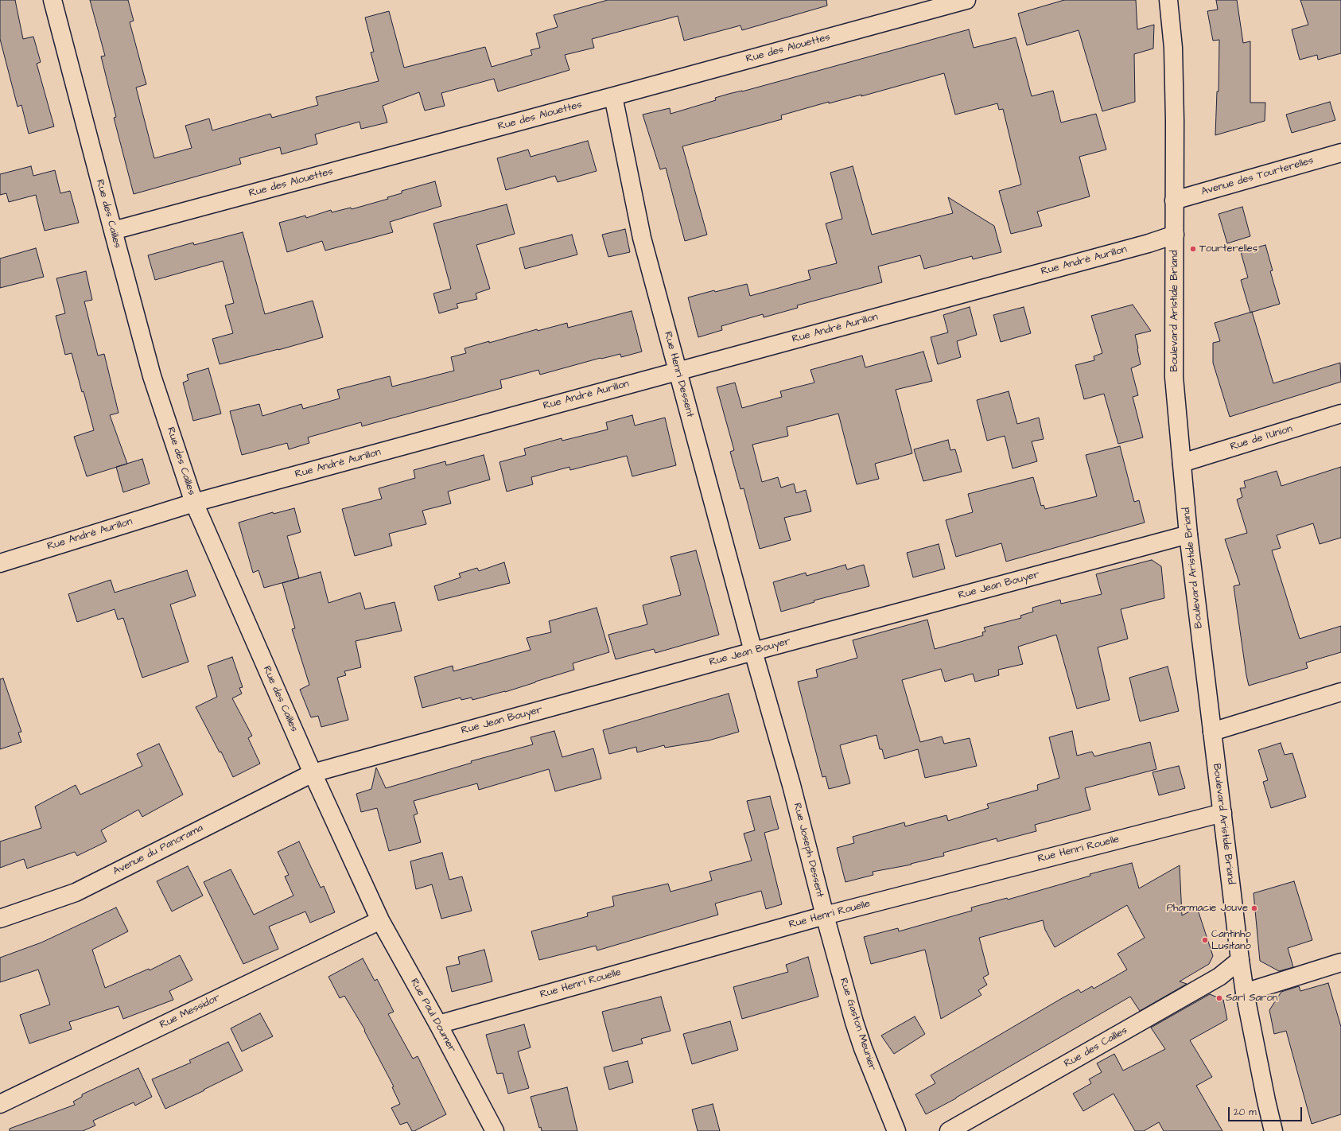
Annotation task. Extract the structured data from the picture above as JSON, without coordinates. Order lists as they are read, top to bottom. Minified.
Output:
{"streets":{"street":["Rue des Alouettes","Avenue des Tourterelles","Rue des Cailles","Rue André Aurillon","Boulevard Aristide Briand","Rue Henri Dessent","Rue de l'Union","Rue Jean Bouyer","Rue Henri Rouelle","Avenue du Panorama","Rue Joseph Dessent","Rue Messidor","Rue Paul Doumer","Rue Gaston Meunier"]},"crossings":[["Rue des Alouettes","Rue des Cailles"],["Rue des Alouettes","Rue Henri Dessent"],["Avenue des Tourterelles","Boulevard Aristide Briand"],["Rue des Cailles","Rue André Aurillon"],["Rue des Cailles","Boulevard Aristide Briand"],["Rue des Cailles","Rue Jean Bouyer"],["Rue des Cailles","Avenue du Panorama"],["Rue des Cailles","Rue Paul Doumer"],["Rue André Aurillon","Boulevard Aristide Briand"],["Rue André Aurillon","Rue Henri Dessent"],["Boulevard Aristide Briand","Rue de l'Union"],["Boulevard Aristide Briand","Rue Jean Bouyer"],["Boulevard Aristide Briand","Rue Henri Rouelle"],["Rue Henri Dessent","Rue Jean Bouyer"],["Rue Henri Dessent","Rue Joseph Dessent"],["Rue Jean Bouyer","Avenue du Panorama"],["Rue Henri Rouelle","Rue Joseph Dessent"],["Rue Henri Rouelle","Rue Paul Doumer"],["Rue Henri Rouelle","Rue Gaston Meunier"],["Rue Joseph Dessent","Rue Gaston Meunier"],["Rue Messidor","Rue Paul Doumer"]],"places":["Tourterelles","Pharmacie Jouve","Cantinho Lusitano","Sarl Saron"],"scale_bar":"20 m"}
